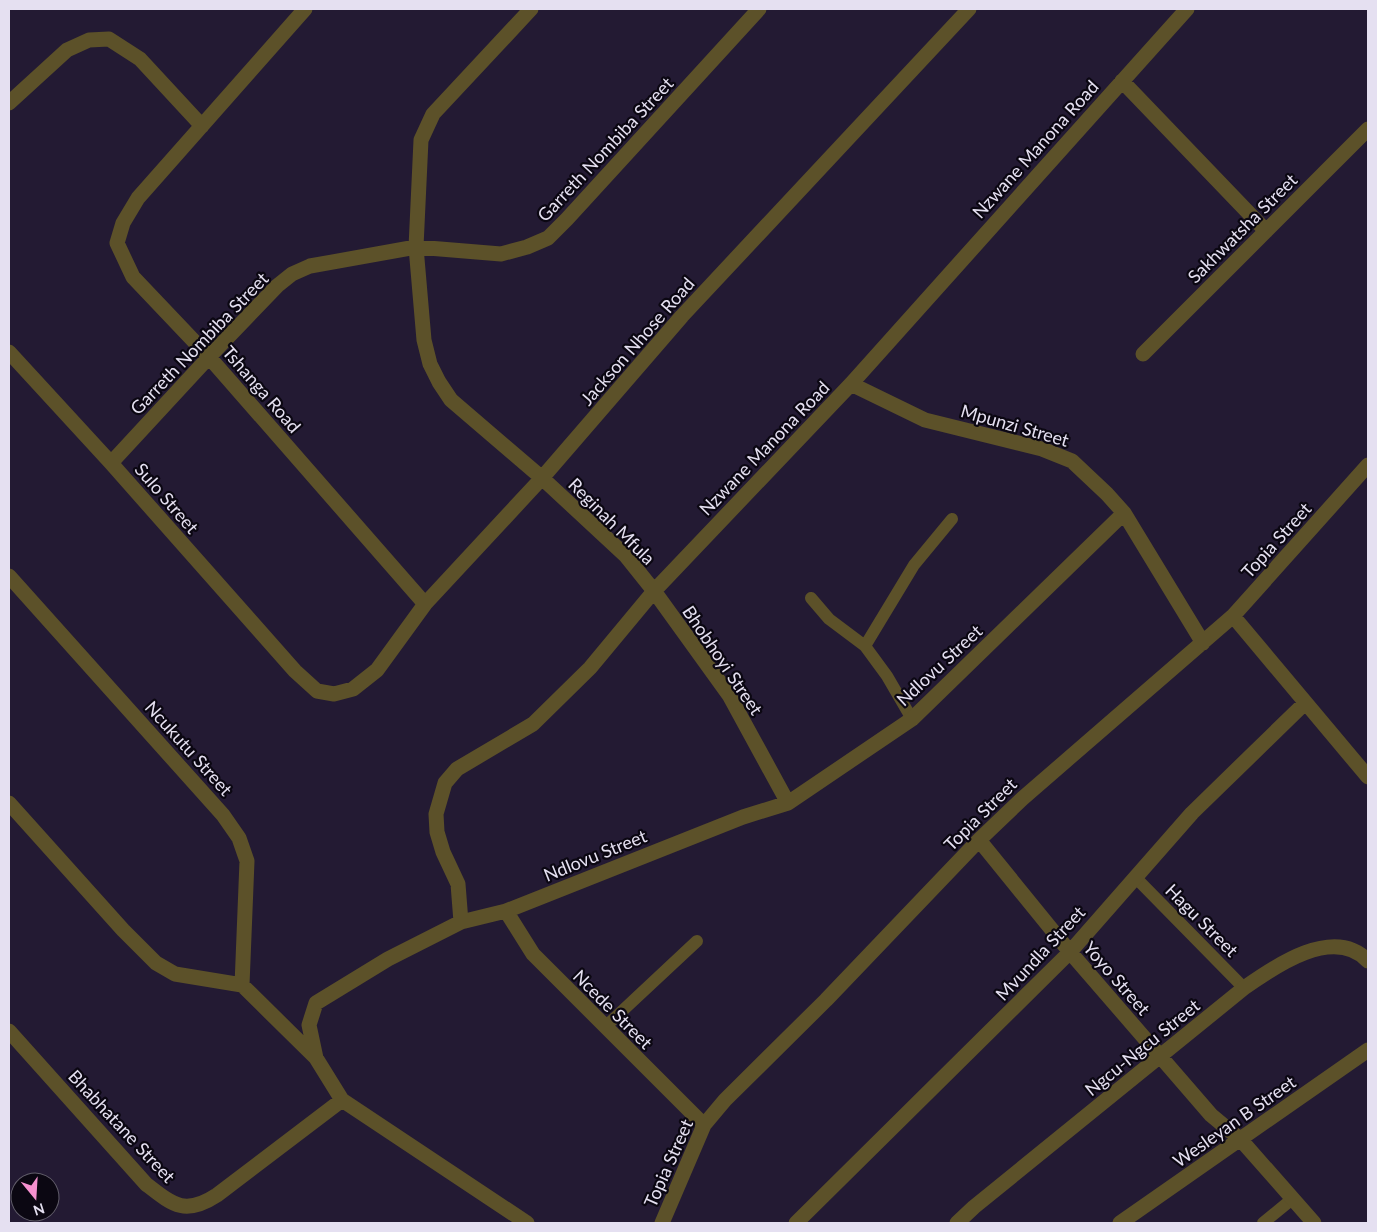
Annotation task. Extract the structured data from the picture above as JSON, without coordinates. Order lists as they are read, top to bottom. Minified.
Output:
{"streets":{"street":["Garreth Nombiba Street","Nzwane Manona Road","Sakhwatsha Street","Jackson Nhose Road","Tshanga Road","Mpunzi Street","Sulo Street","Reginah Mfula","Topia Street","Bhobhoyi Street","Ndlovu Street","Ncukutu Street","Mvundla Street","Yoyo Street","Ncede Street","Ngcu-Ngcu Street","Wesleyan B Street","Bhabhatane Street"],"lane":["Hagu Street"]},"crossings":[["Garreth Nombiba Street","Tshanga Road"],["Garreth Nombiba Street","Sulo Street"],["Garreth Nombiba Street","Reginah Mfula"],["Nzwane Manona Road","Mpunzi Street"],["Nzwane Manona Road","Reginah Mfula"],["Nzwane Manona Road","Bhobhoyi Street"],["Nzwane Manona Road","Ndlovu Street"],["Jackson Nhose Road","Tshanga Road"],["Jackson Nhose Road","Sulo Street"],["Jackson Nhose Road","Reginah Mfula"],["Mpunzi Street","Topia Street"],["Mpunzi Street","Ndlovu Street"],["Reginah Mfula","Bhobhoyi Street"],["Topia Street","Yoyo Street"],["Topia Street","Ncede Street"],["Bhobhoyi Street","Ndlovu Street"],["Ndlovu Street","Ncede Street"],["Ndlovu Street","Bhabhatane Street"],["Hagu Street","Mvundla Street"],["Hagu Street","Ngcu-Ngcu Street"],["Mvundla Street","Yoyo Street"],["Yoyo Street","Ngcu-Ngcu Street"],["Yoyo Street","Wesleyan B Street"]],"north":"bottom"}
